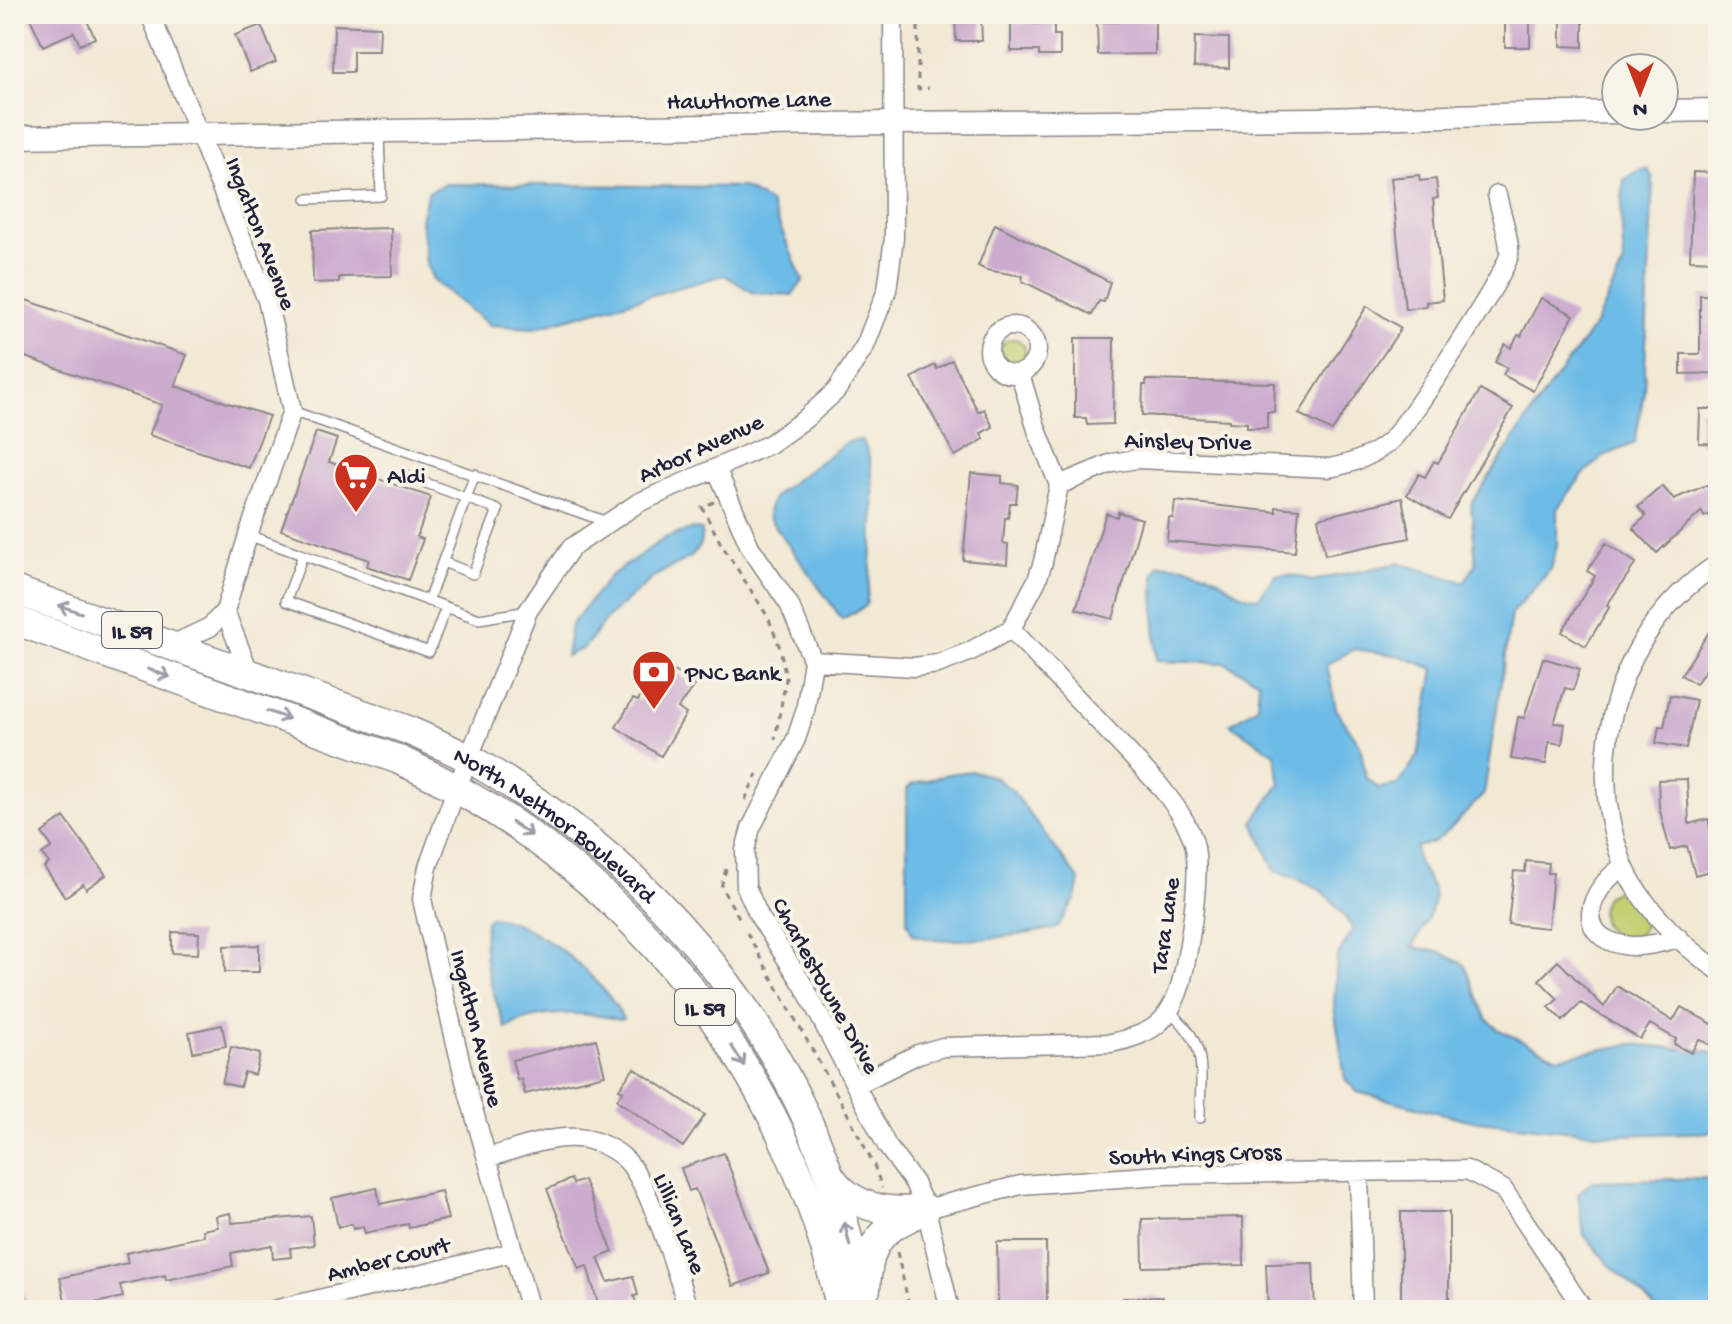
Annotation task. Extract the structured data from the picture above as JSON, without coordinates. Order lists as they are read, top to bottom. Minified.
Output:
{"streets":{"main road":["IL 59","North Neltnor Boulevard"],"street":["Hawthorne Lane","Ingalton Avenue","Ainsley Drive","Arbor Avenue","Tara Lane","Charlestowne Drive","South Kings Cross","Lillian Lane","Amber Court"]},"crossings":[["Hawthorne Lane","Ingalton Avenue"],["Hawthorne Lane","Arbor Avenue"],["Ingalton Avenue","Arbor Avenue"],["Ingalton Avenue","North Neltnor Boulevard"],["Ingalton Avenue","Lillian Lane"],["Ingalton Avenue","Amber Court"],["Arbor Avenue","North Neltnor Boulevard"],["Tara Lane","Charlestowne Drive"],["Charlestowne Drive","South Kings Cross"]],"places":{"supermarket":["Aldi"],"bank":["PNC Bank"]},"north":"bottom"}
